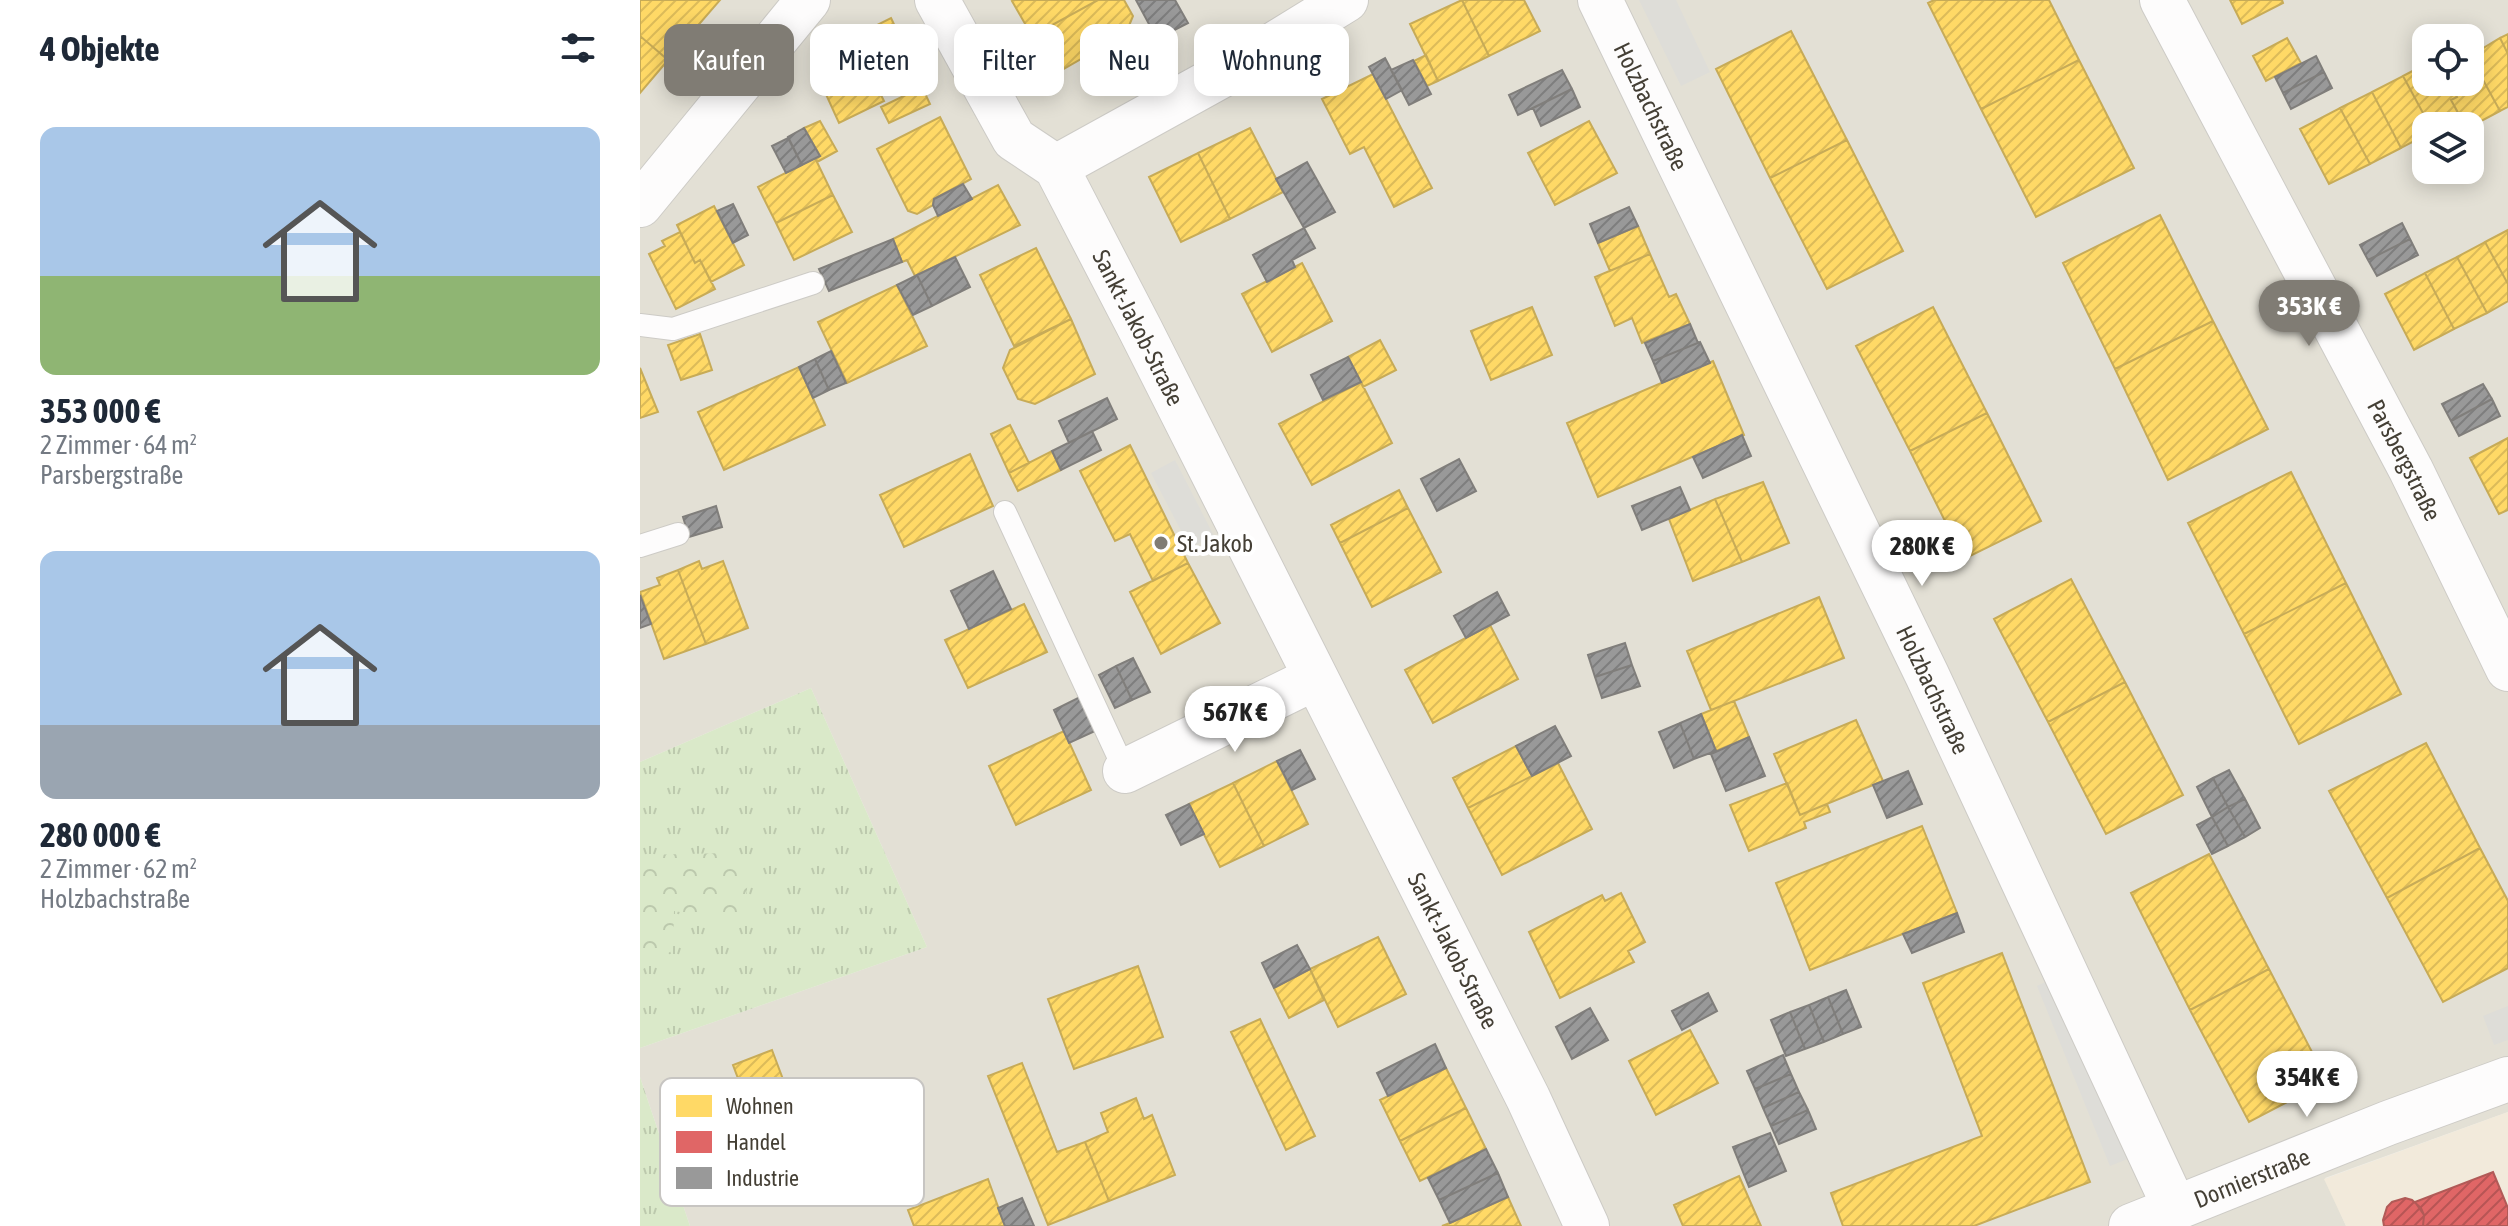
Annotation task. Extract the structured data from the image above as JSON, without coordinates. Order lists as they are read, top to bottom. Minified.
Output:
{"streets":{"street":["Holzbachstraße","Sankt-Jakob-Straße","Parsbergstraße","Dornierstraße"]},"crossings":[["Holzbachstraße","Dornierstraße"]],"places":["St. Jakob"],"legend":["Wohnen","Handel","Industrie"],"page":{"heading":"4 Objekte","chip":["Kaufen","Mieten","Filter","Neu","Wohnung"],"list":[{"name":"353 000 €","note":"2 Zimmer · 64 m² · Parsbergstraße"},{"name":"280 000 €","note":"2 Zimmer · 62 m² · Holzbachstraße"}],"price":["353K €","280K €","567K €","354K €"]}}
